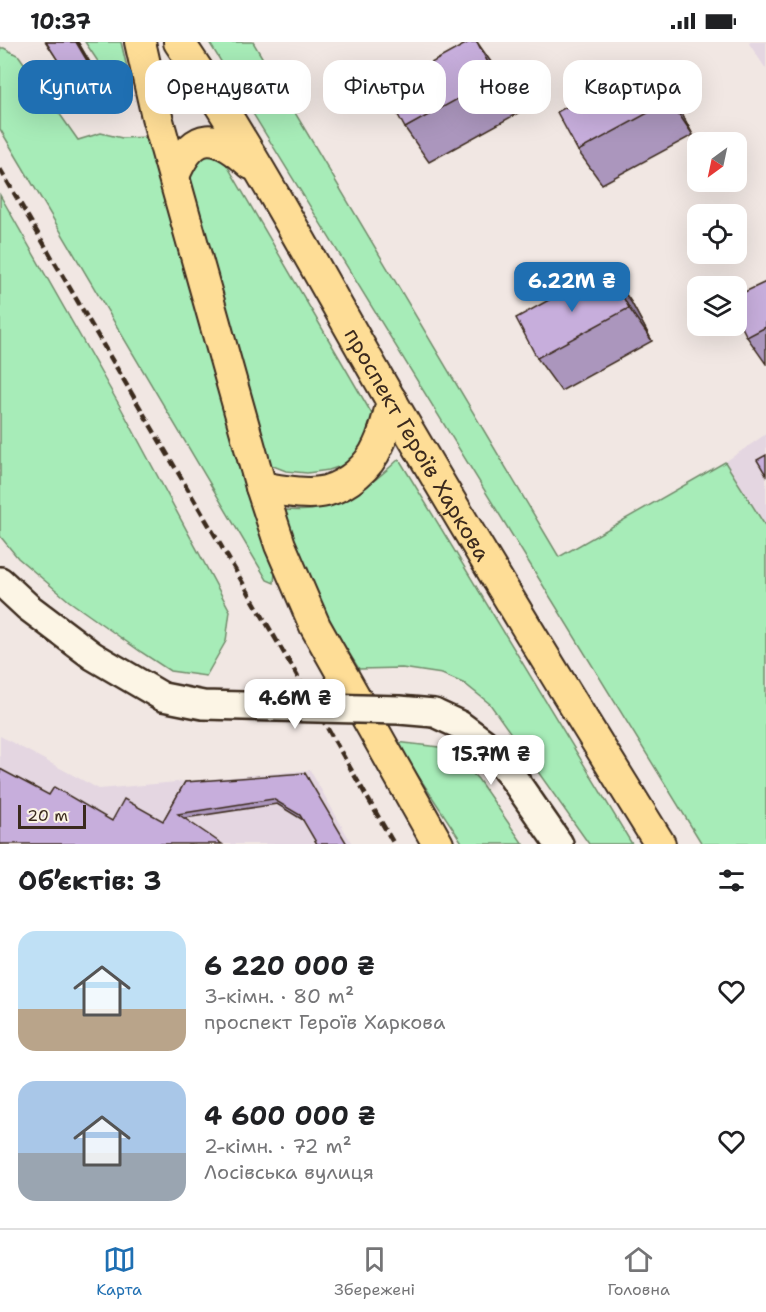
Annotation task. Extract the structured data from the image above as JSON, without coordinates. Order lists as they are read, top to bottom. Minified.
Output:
{"streets":{"main road":["проспект Героїв Харкова"]},"scale_bar":"20 m","north":"bottom left","page":{"status":"10:37","chip":["Купити","Орендувати","Фільтри","Нове","Квартира"],"price":["6.22M ₴","4.6M ₴","15.7M ₴"],"scale":"20 m","heading":"Об’єктів: 3","list":[{"name":"6 220 000 ₴","note":"3-кімн. · 80 m² · проспект Героїв Харкова"},{"name":"4 600 000 ₴","note":"2-кімн. · 72 m² · Лосівська вулиця"}],"tabs":["Карта","Збережені","Головна"]}}
